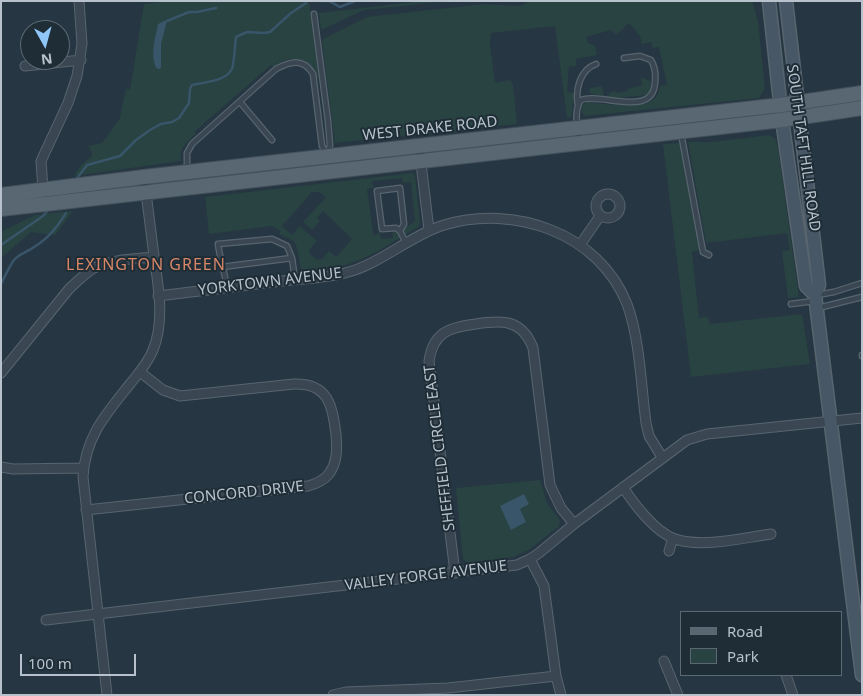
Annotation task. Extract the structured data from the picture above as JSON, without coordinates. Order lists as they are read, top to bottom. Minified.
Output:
{"streets":{"main road":["WEST DRAKE ROAD","SOUTH TAFT HILL ROAD"],"street":["YORKTOWN AVENUE","SHEFFIELD CIRCLE EAST","CONCORD DRIVE","VALLEY FORGE AVENUE"]},"crossings":[["WEST DRAKE ROAD","SOUTH TAFT HILL ROAD"],["SOUTH TAFT HILL ROAD","VALLEY FORGE AVENUE"],["YORKTOWN AVENUE","VALLEY FORGE AVENUE"],["SHEFFIELD CIRCLE EAST","VALLEY FORGE AVENUE"]],"districts":["LEXINGTON GREEN"],"legend":["Road","Park"],"scale_bar":"100 m","north":"bottom"}
